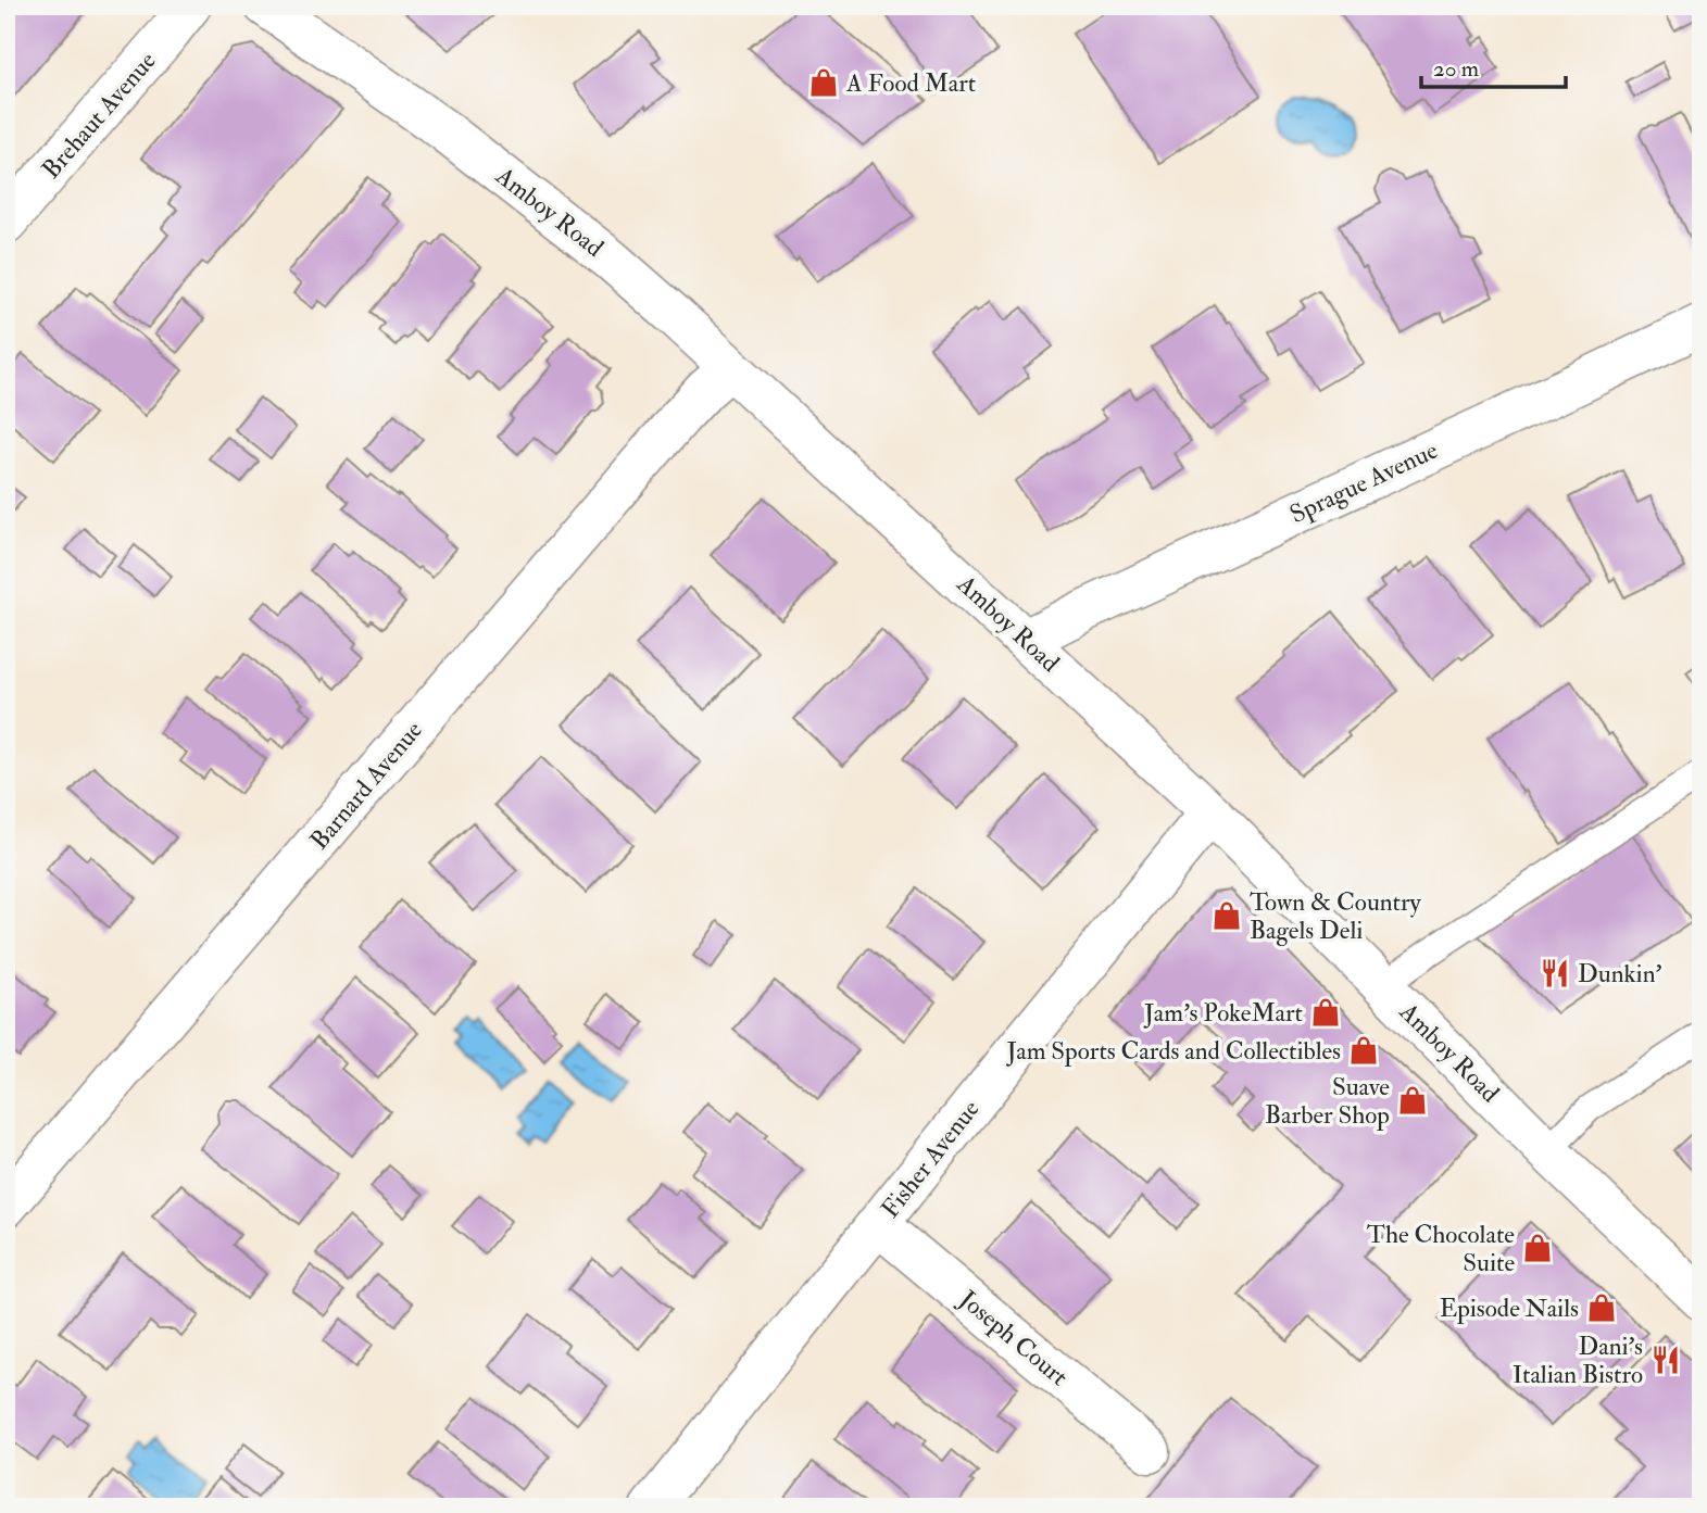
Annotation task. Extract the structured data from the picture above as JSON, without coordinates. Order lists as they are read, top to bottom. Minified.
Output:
{"streets":{"street":["Brehaut Avenue","Amboy Road","Sprague Avenue","Barnard Avenue","Fisher Avenue","Joseph Court"]},"crossings":[["Amboy Road","Sprague Avenue"],["Amboy Road","Barnard Avenue"],["Amboy Road","Fisher Avenue"],["Fisher Avenue","Joseph Court"]],"places":{"shop":["A Food Mart","Town & Country Bagels Deli","Jam's PokeMart","Jam Sports Cards and Collectibles","Suave Barber Shop","The Chocolate Suite","Episode Nails"],"restaurant":["Dunkin'","Dani's Italian Bistro"]},"scale_bar":"20 m"}
